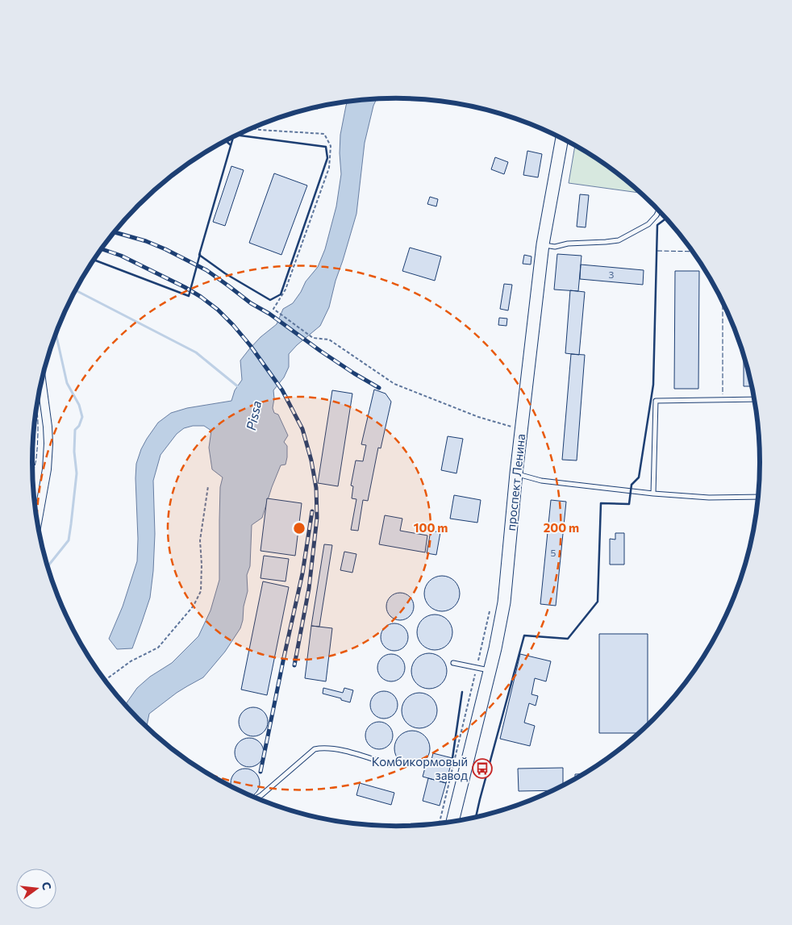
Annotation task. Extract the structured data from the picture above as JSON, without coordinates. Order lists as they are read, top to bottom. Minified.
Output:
{"streets":{"main road":["проспект Ленина"]},"water":["Pissa"],"places":{"bus stop":["Комбикормовый завод"]},"house_numbers":["3","5"],"north":"right","rings":["100 m","200 m"]}
